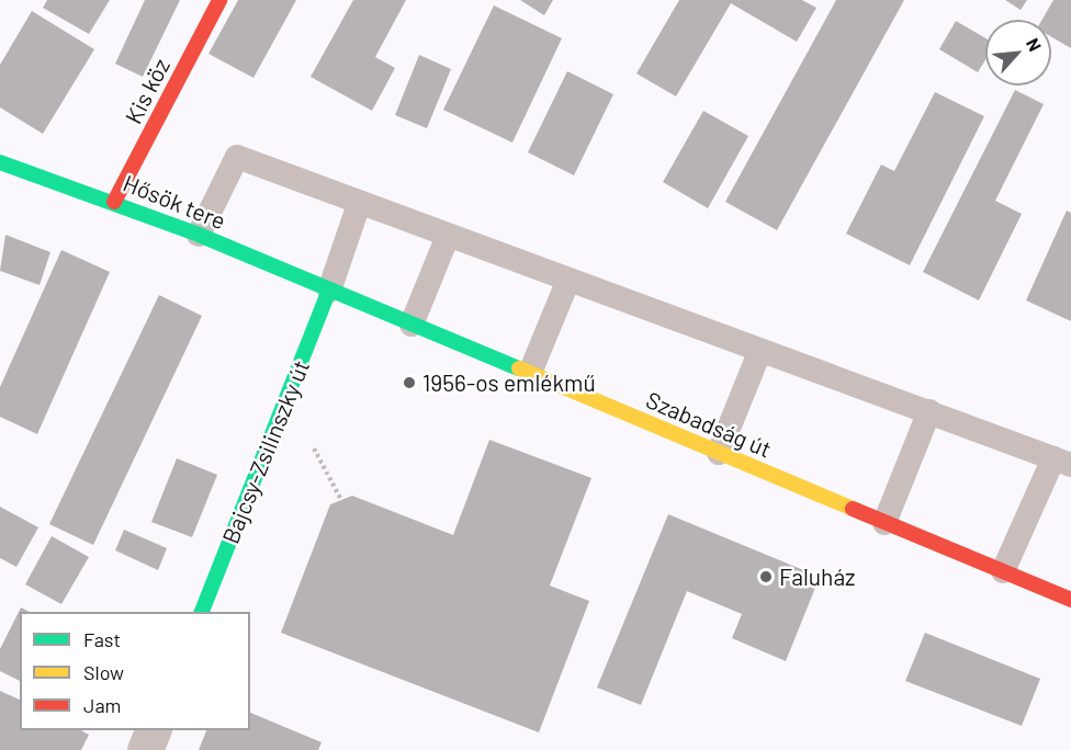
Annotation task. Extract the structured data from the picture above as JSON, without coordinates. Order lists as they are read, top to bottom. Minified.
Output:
{"streets":{"main road":["Kis köz","Hősök tere","Szabadság út","Bajcsy-Zsilinszky út"]},"crossings":[["Kis köz","Hősök tere"],["Hősök tere","Szabadság út"],["Hősök tere","Bajcsy-Zsilinszky út"],["Szabadság út","Bajcsy-Zsilinszky út"]],"places":["1956-os emlékmű","Faluház"],"legend":["Fast","Slow","Jam"],"north":"top right"}
